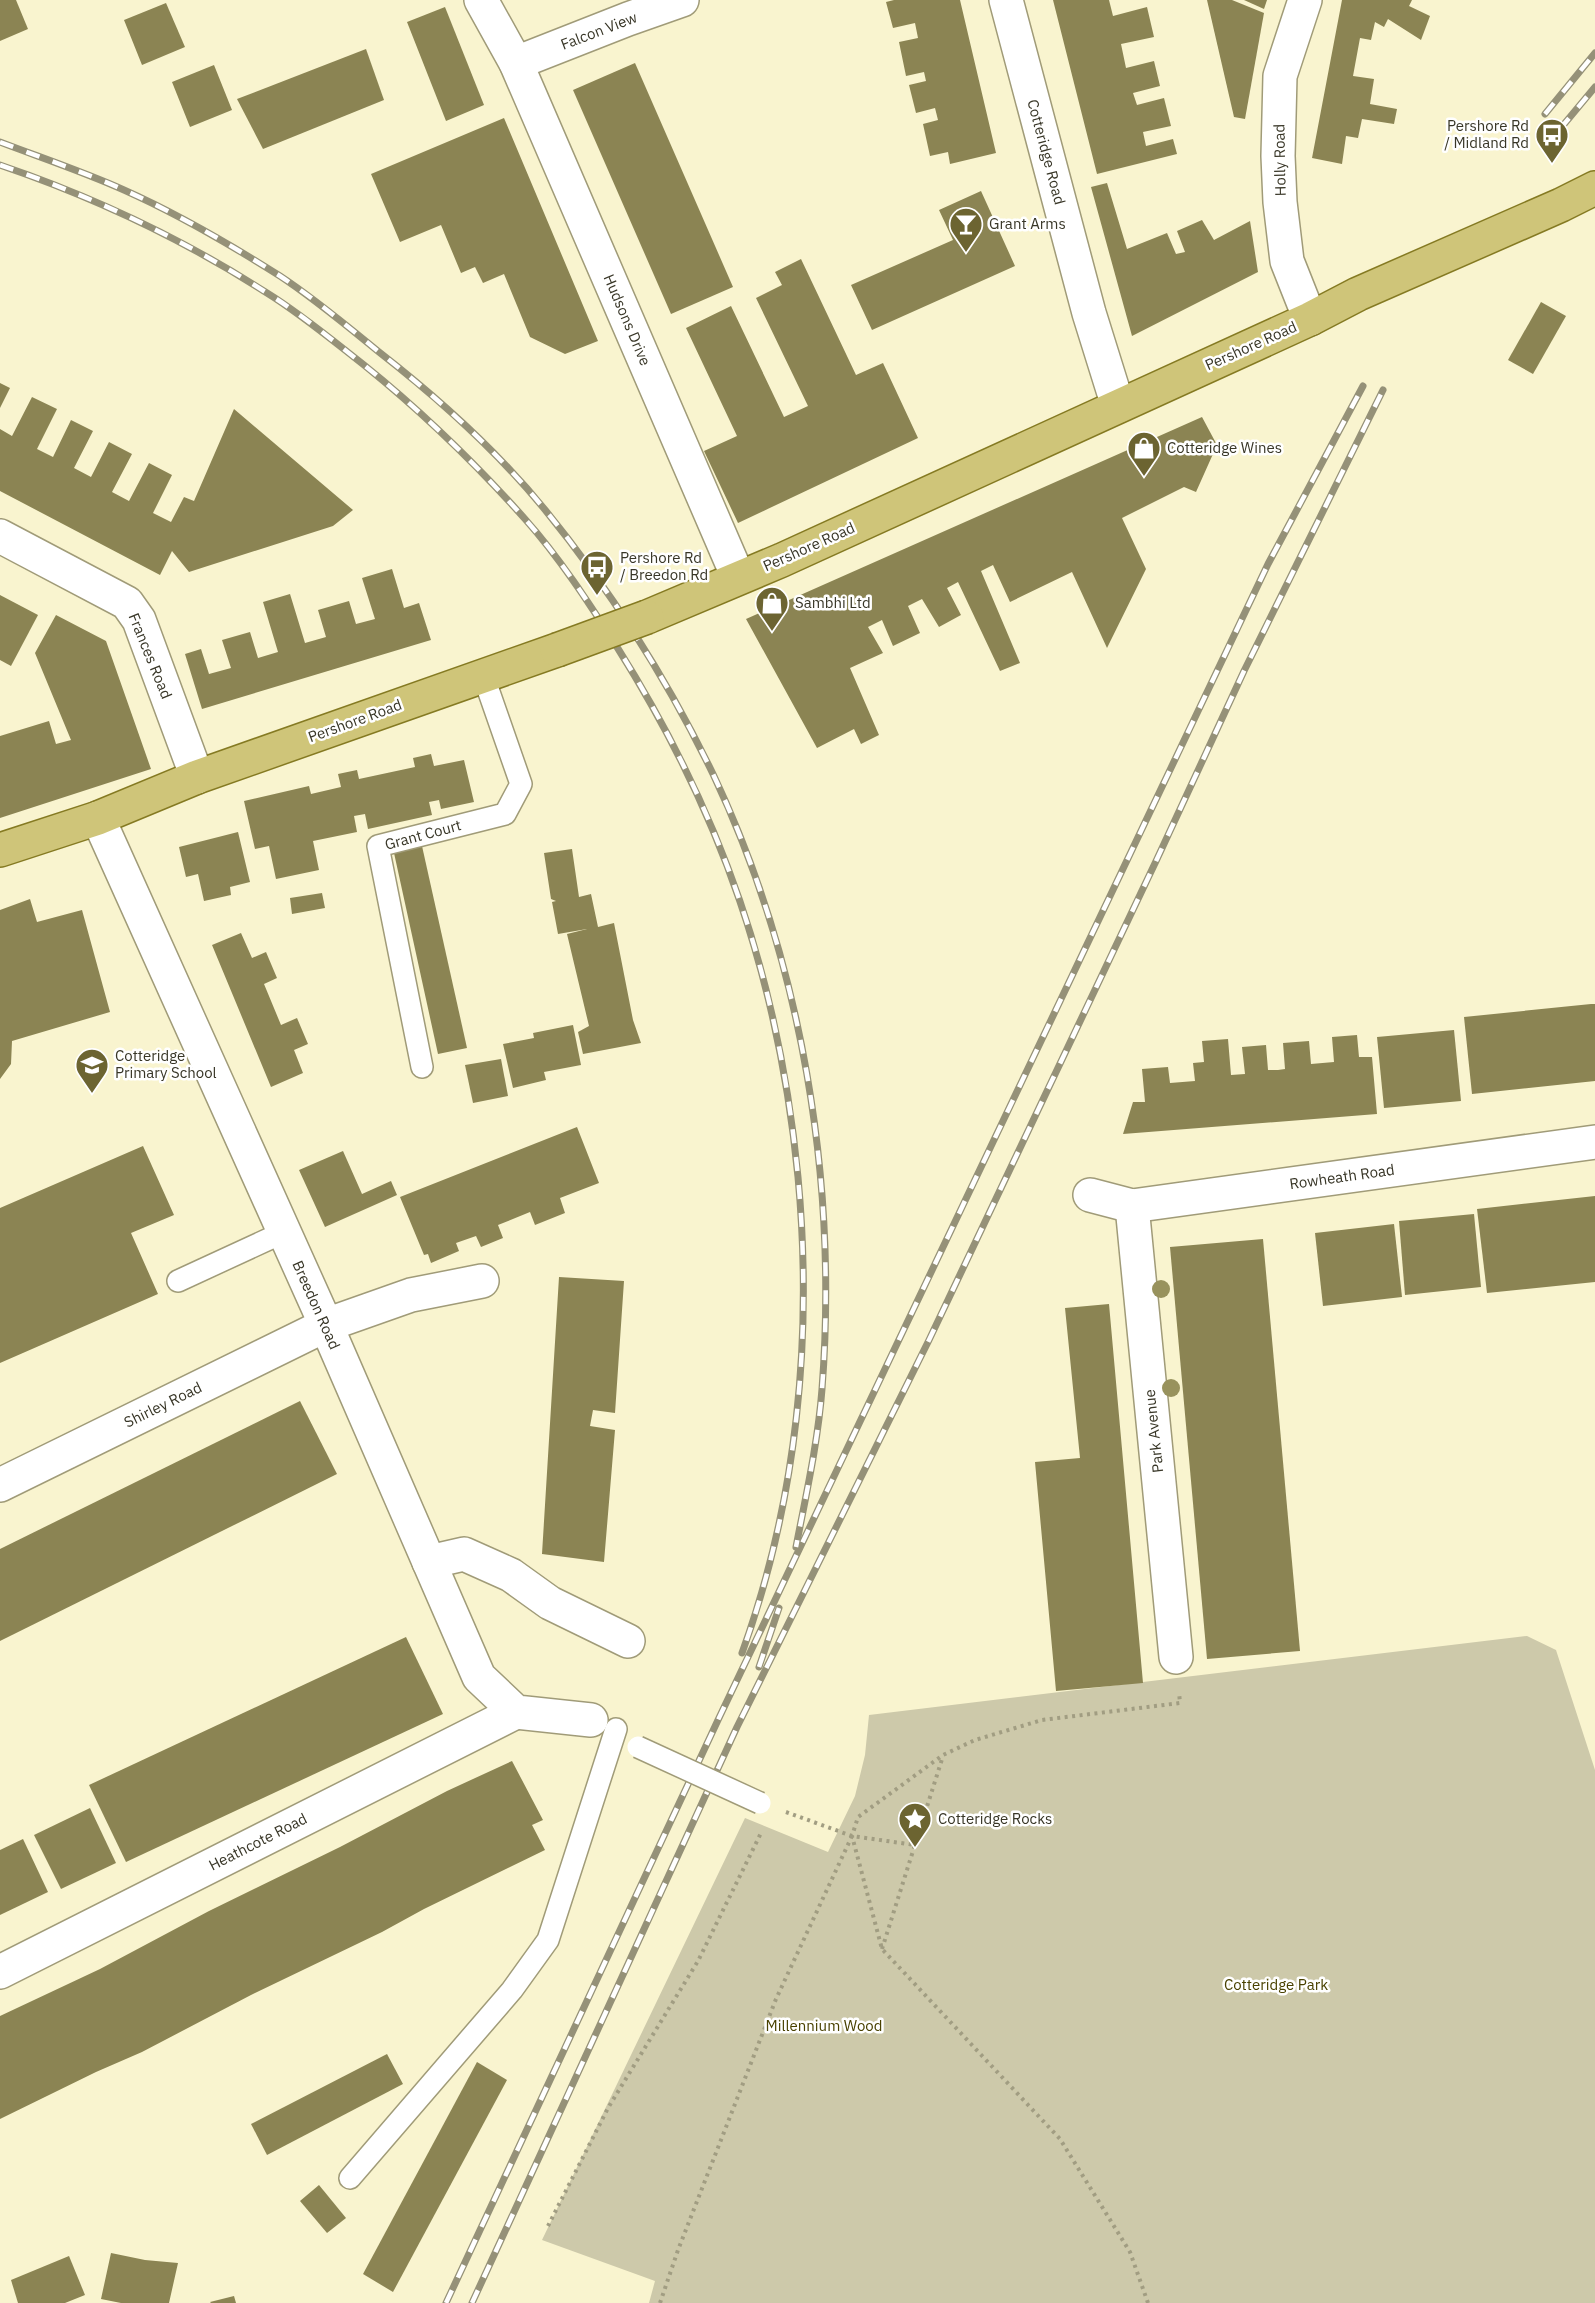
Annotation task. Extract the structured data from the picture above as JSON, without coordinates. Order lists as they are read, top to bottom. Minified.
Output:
{"streets":{"main road":["Pershore Road"],"street":["Falcon View","Cotteridge Road","Holly Road","Hudsons Drive","Frances Road","Rowheath Road","Breedon Road","Shirley Road","Park Avenue","Heathcote Road"],"lane":["Grant Court"]},"crossings":[["Falcon View","Hudsons Drive"],["Cotteridge Road","Pershore Road"],["Holly Road","Pershore Road"],["Hudsons Drive","Pershore Road"],["Pershore Road","Frances Road"],["Pershore Road","Grant Court"],["Pershore Road","Breedon Road"],["Rowheath Road","Park Avenue"],["Breedon Road","Shirley Road"],["Breedon Road","Heathcote Road"]],"parks":["Cotteridge Park","Millennium Wood"],"places":{"bus stop":["Pershore Rd / Midland Rd","Pershore Rd / Breedon Rd"],"bar":["Grant Arms"],"shop":["Cotteridge Wines","Sambhi Ltd"],"school or university":["Cotteridge Primary School"],"place":["Cotteridge Rocks"]}}
